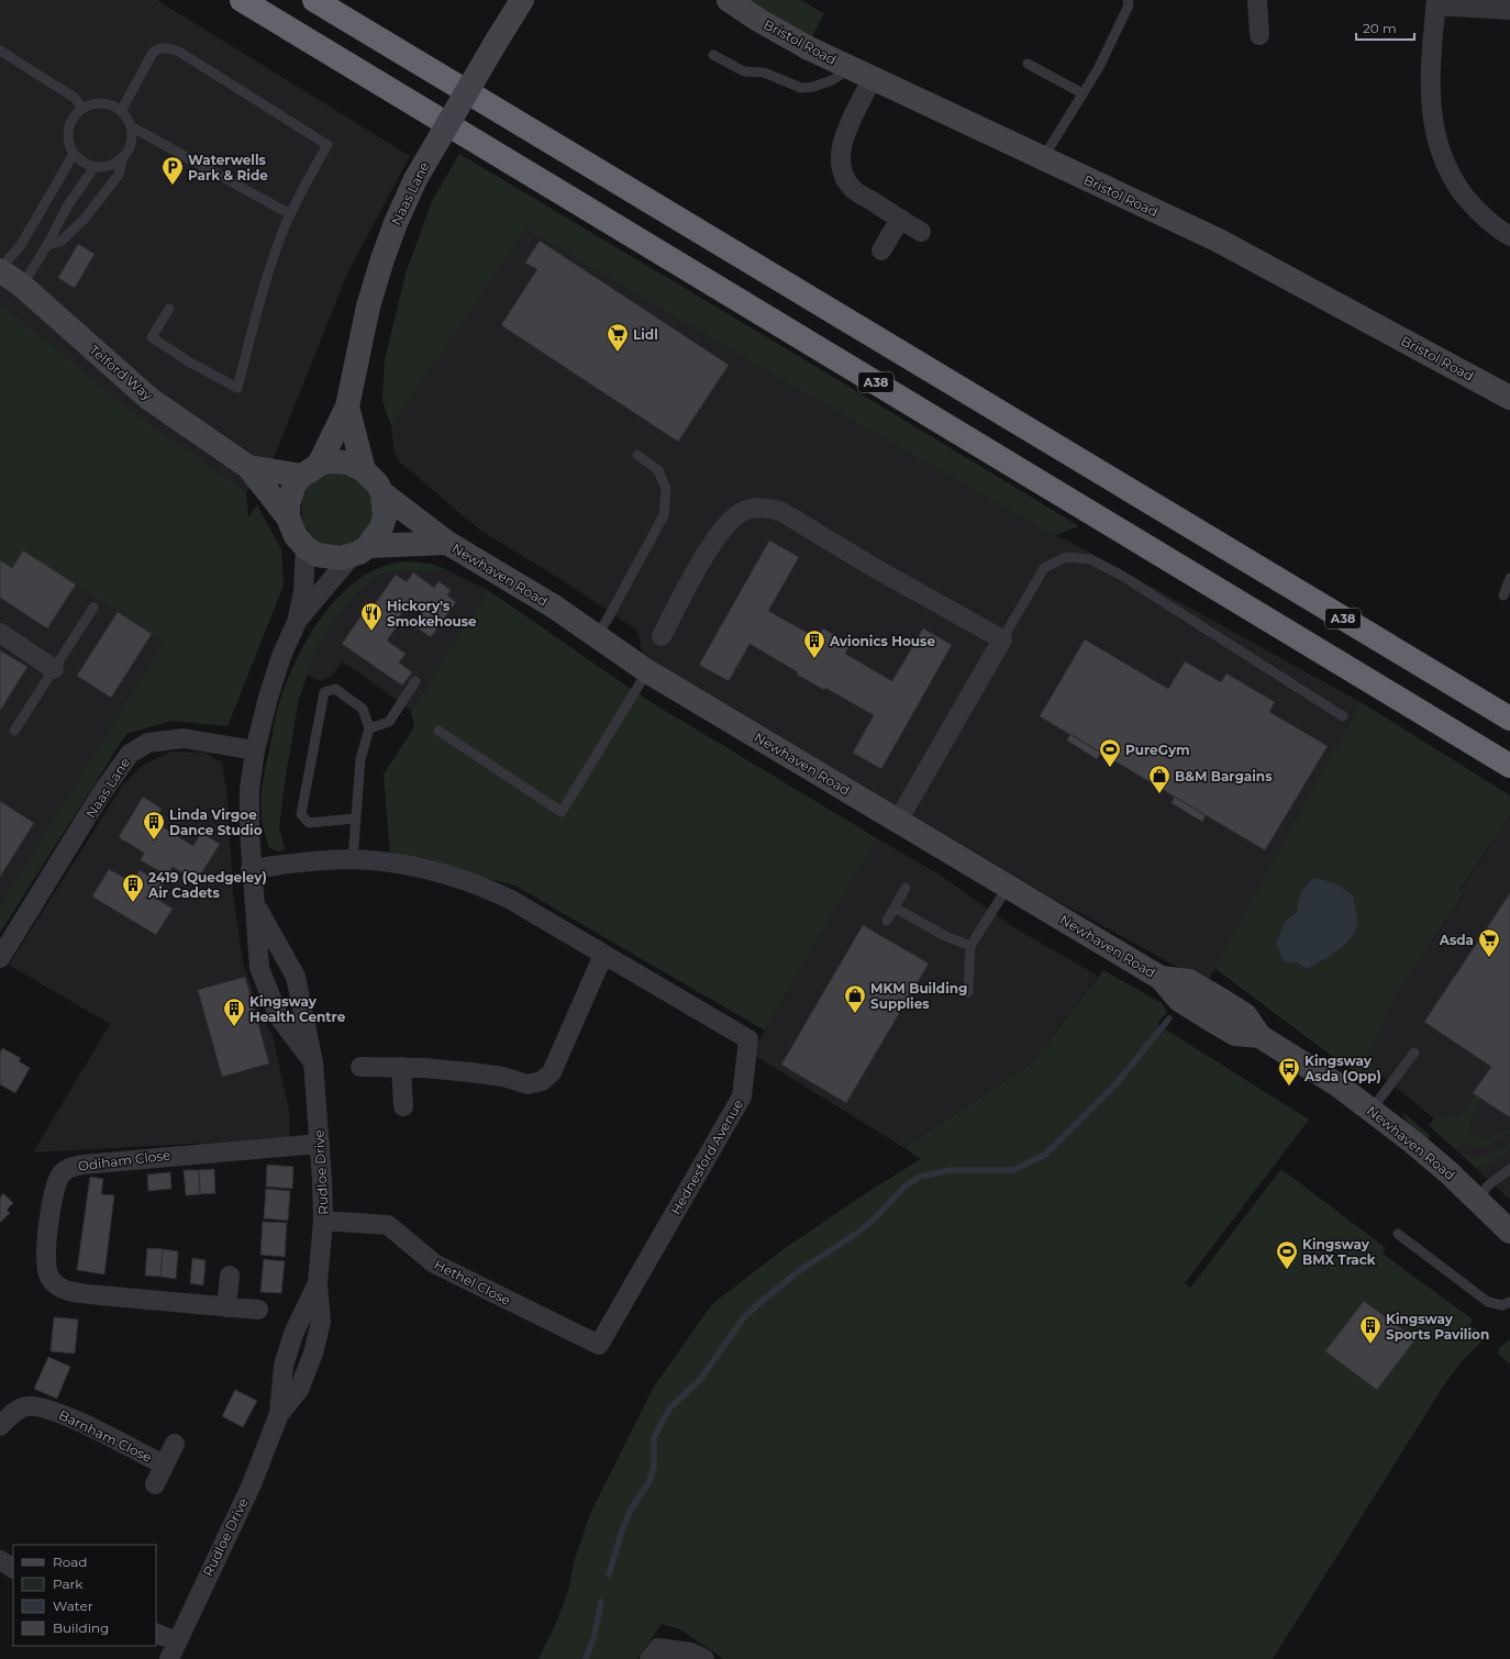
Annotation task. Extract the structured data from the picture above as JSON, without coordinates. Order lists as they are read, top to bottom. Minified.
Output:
{"streets":{"highway":["A38"],"street":["Bristol Road","Naas Lane","Telford Way","Newhaven Road","Hednesford Avenue","Odiham Close","Rudloe Drive","Hethel Close","Barnham Close"]},"crossings":[["Naas Lane","Telford Way"],["Naas Lane","Newhaven Road"],["Naas Lane","Rudloe Drive"],["Telford Way","Newhaven Road"],["Hednesford Avenue","Rudloe Drive"],["Hednesford Avenue","Hethel Close"],["Odiham Close","Rudloe Drive"],["Rudloe Drive","Hethel Close"]],"places":{"parking":["Waterwells Park & Ride"],"supermarket":["Lidl","Asda"],"restaurant":["Hickory's Smokehouse"],"building":["Avionics House","Linda Virgoe Dance Studio","2419 (Quedgeley) Air Cadets","Kingsway Health Centre","Kingsway Sports Pavilion"],"sports":["PureGym","Kingsway BMX Track"],"shop":["B&M Bargains","MKM Building Supplies"],"bus stop":["Kingsway Asda (Opp)"]},"legend":["Road","Park","Water","Building"],"scale_bar":"20 m"}
